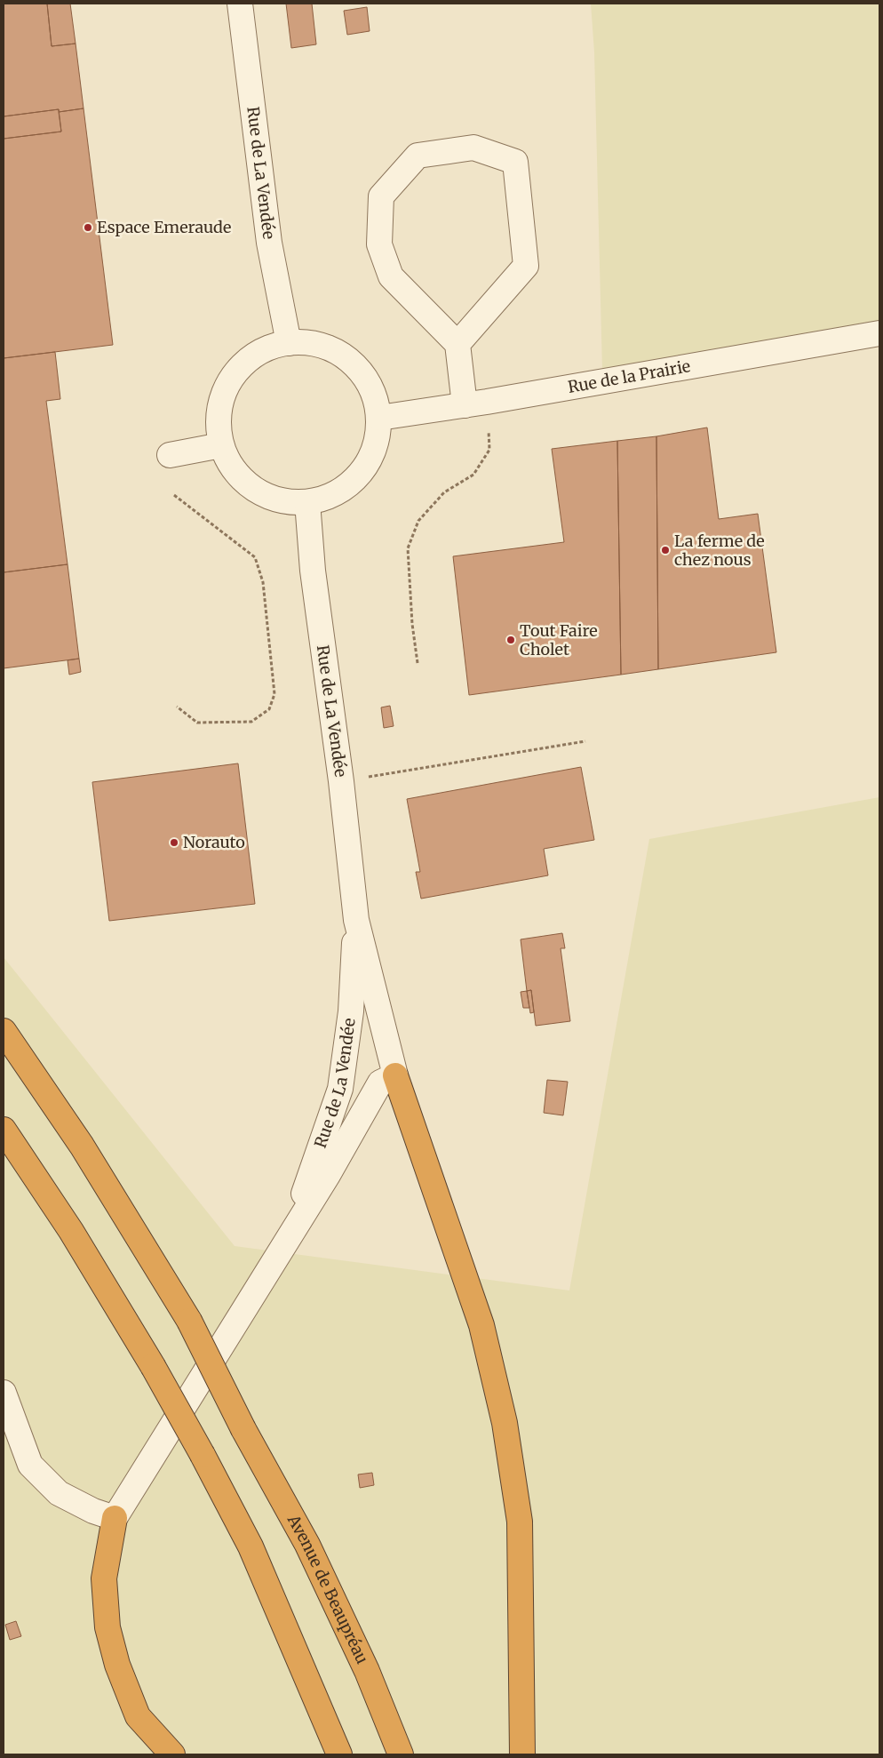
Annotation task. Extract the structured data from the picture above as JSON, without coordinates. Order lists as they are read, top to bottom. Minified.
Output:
{"streets":{"highway":["Avenue de Beaupréau"],"street":["Rue de La Vendée","Rue de la Prairie"]},"places":["Espace Emeraude","La ferme de chez nous","Tout Faire Cholet","Norauto"]}
